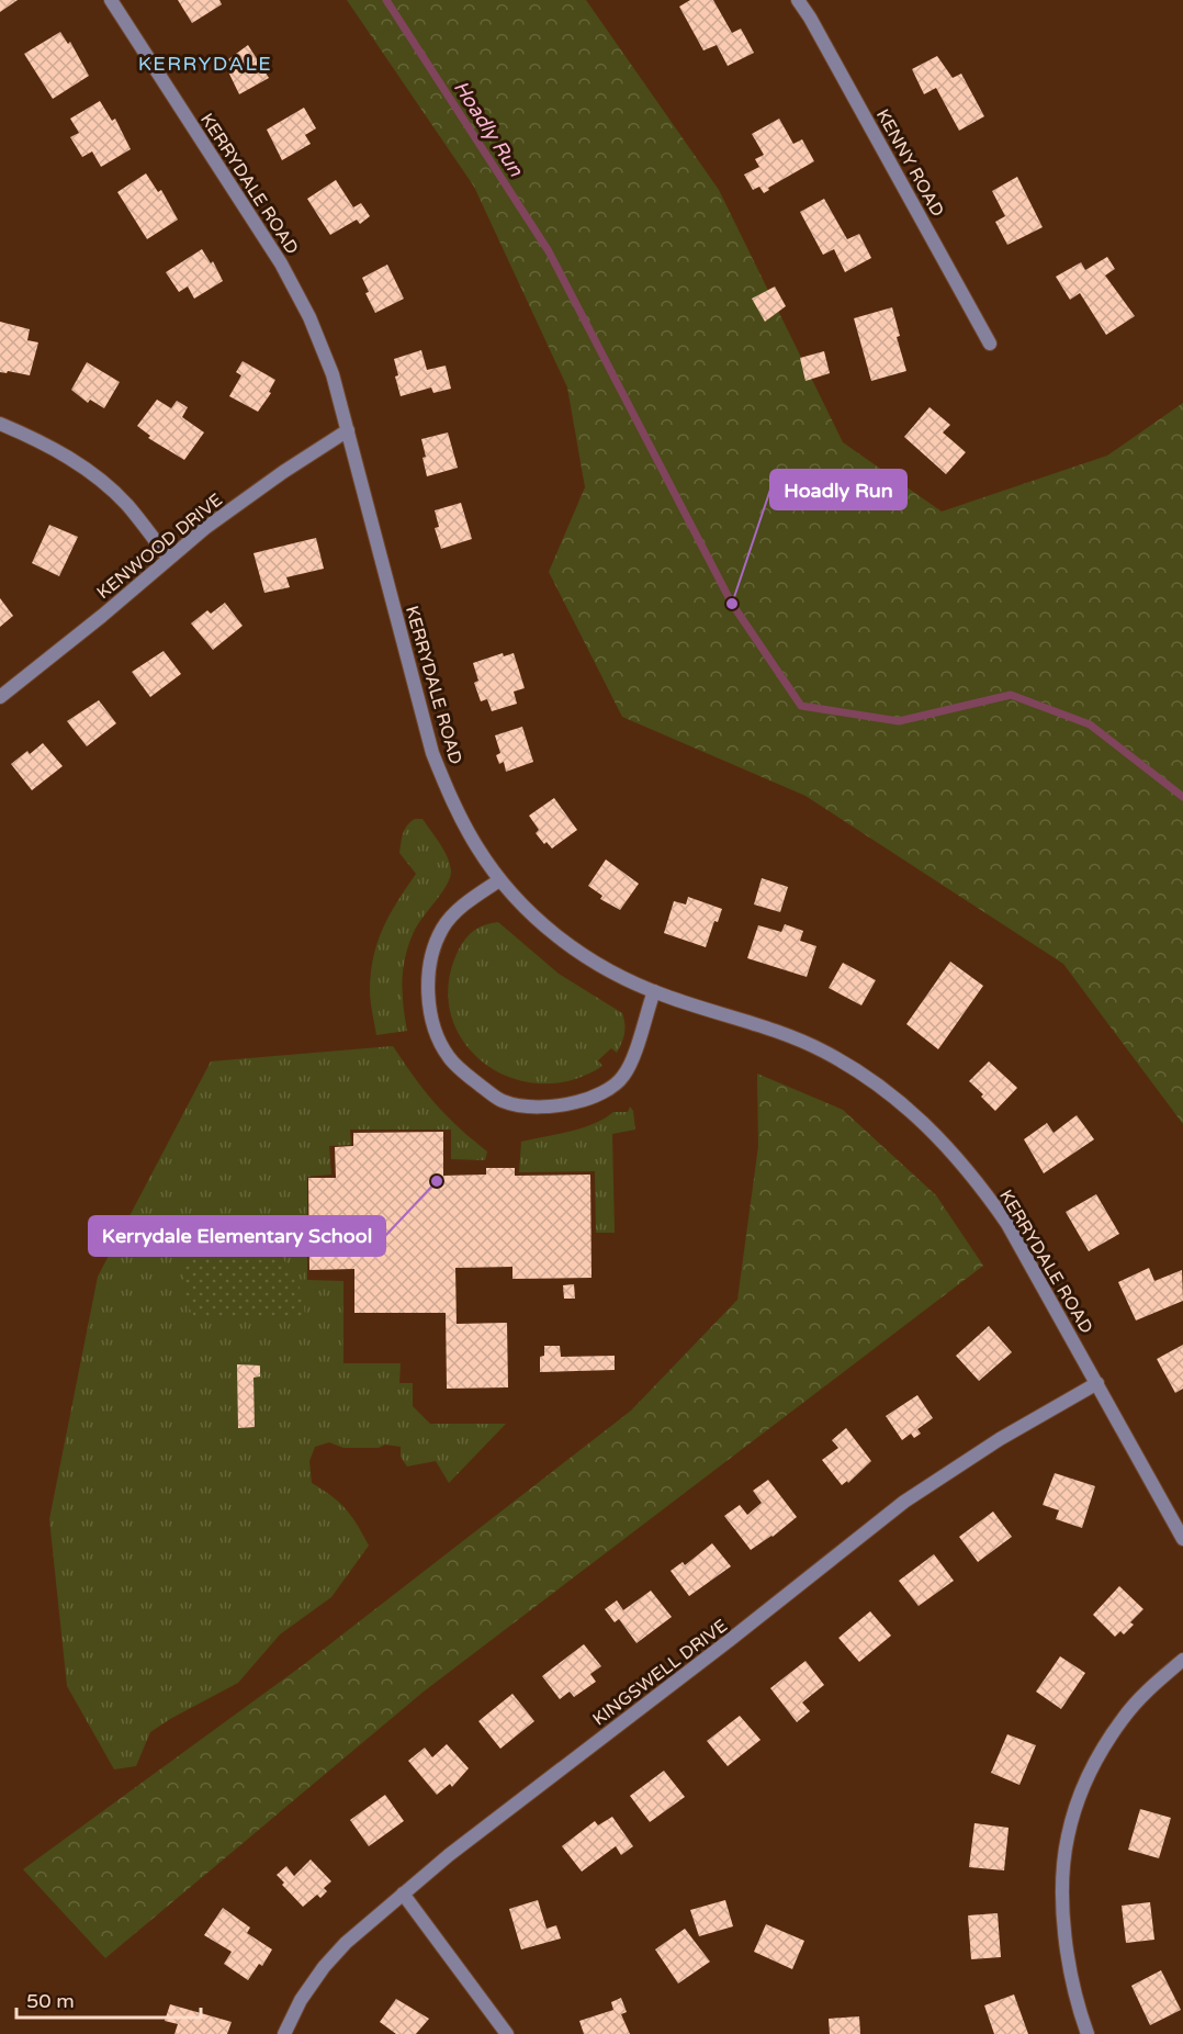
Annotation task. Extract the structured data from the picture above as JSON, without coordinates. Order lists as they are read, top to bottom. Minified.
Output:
{"streets":{"street":["KENNY ROAD","KERRYDALE ROAD","KENWOOD DRIVE","KINGSWELL DRIVE"]},"crossings":[["KERRYDALE ROAD","KENWOOD DRIVE"],["KERRYDALE ROAD","KINGSWELL DRIVE"]],"districts":["KERRYDALE"],"water":["Hoadly Run"],"places":["Hoadly Run","Kerrydale Elementary School"],"scale_bar":"50 m"}
